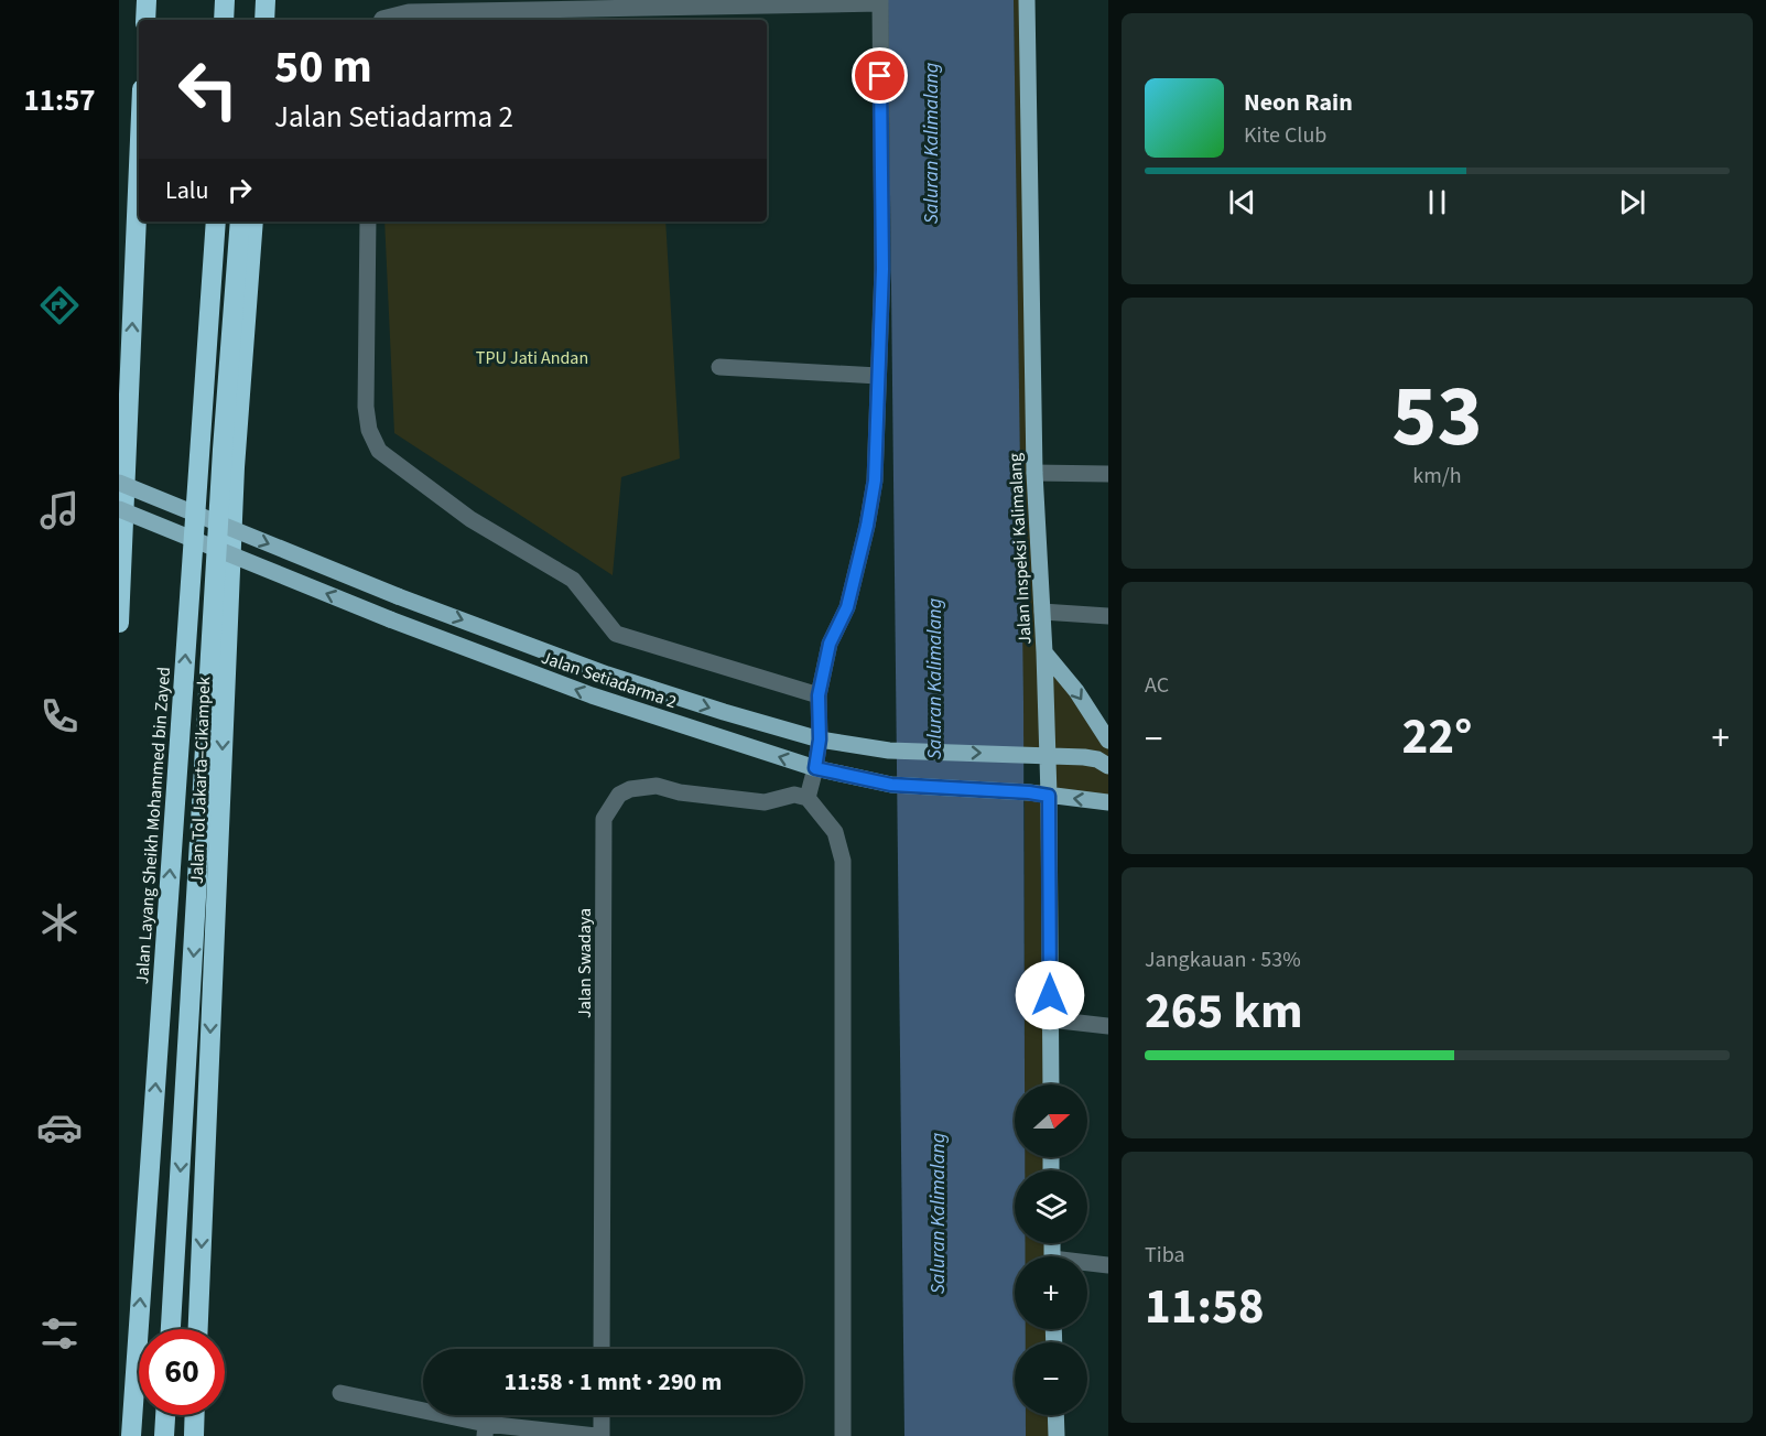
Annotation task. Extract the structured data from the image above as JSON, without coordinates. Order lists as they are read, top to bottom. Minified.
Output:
{"streets":{"highway":["Jalan Tol Jakarta–Cikampek","Jalan Layang Sheikh Mohammed bin Zayed"],"main road":["Jalan Inspeksi Kalimalang","Jalan Setiadarma 2"],"street":["Jalan Swadaya"]},"crossings":[["Jalan Inspeksi Kalimalang","Jalan Setiadarma 2"]],"water":["Saluran Kalimalang"],"parks":["TPU Jati Andan"],"north":"right","page":{"tabs":"11:57","turn":["50 m","Jalan Setiadarma 2"],"song":["Neon Rain","Kite Club"],"then":"Lalu","tile":[["53","km/h"],"AC",["Jangkauan · 53%","265 km"],["Tiba","11:58"]],"heat":["−","22°","+"],"map_buttons":["+","−"],"limit":"60","trip":"11:58 · 1 mnt · 290 m"}}
